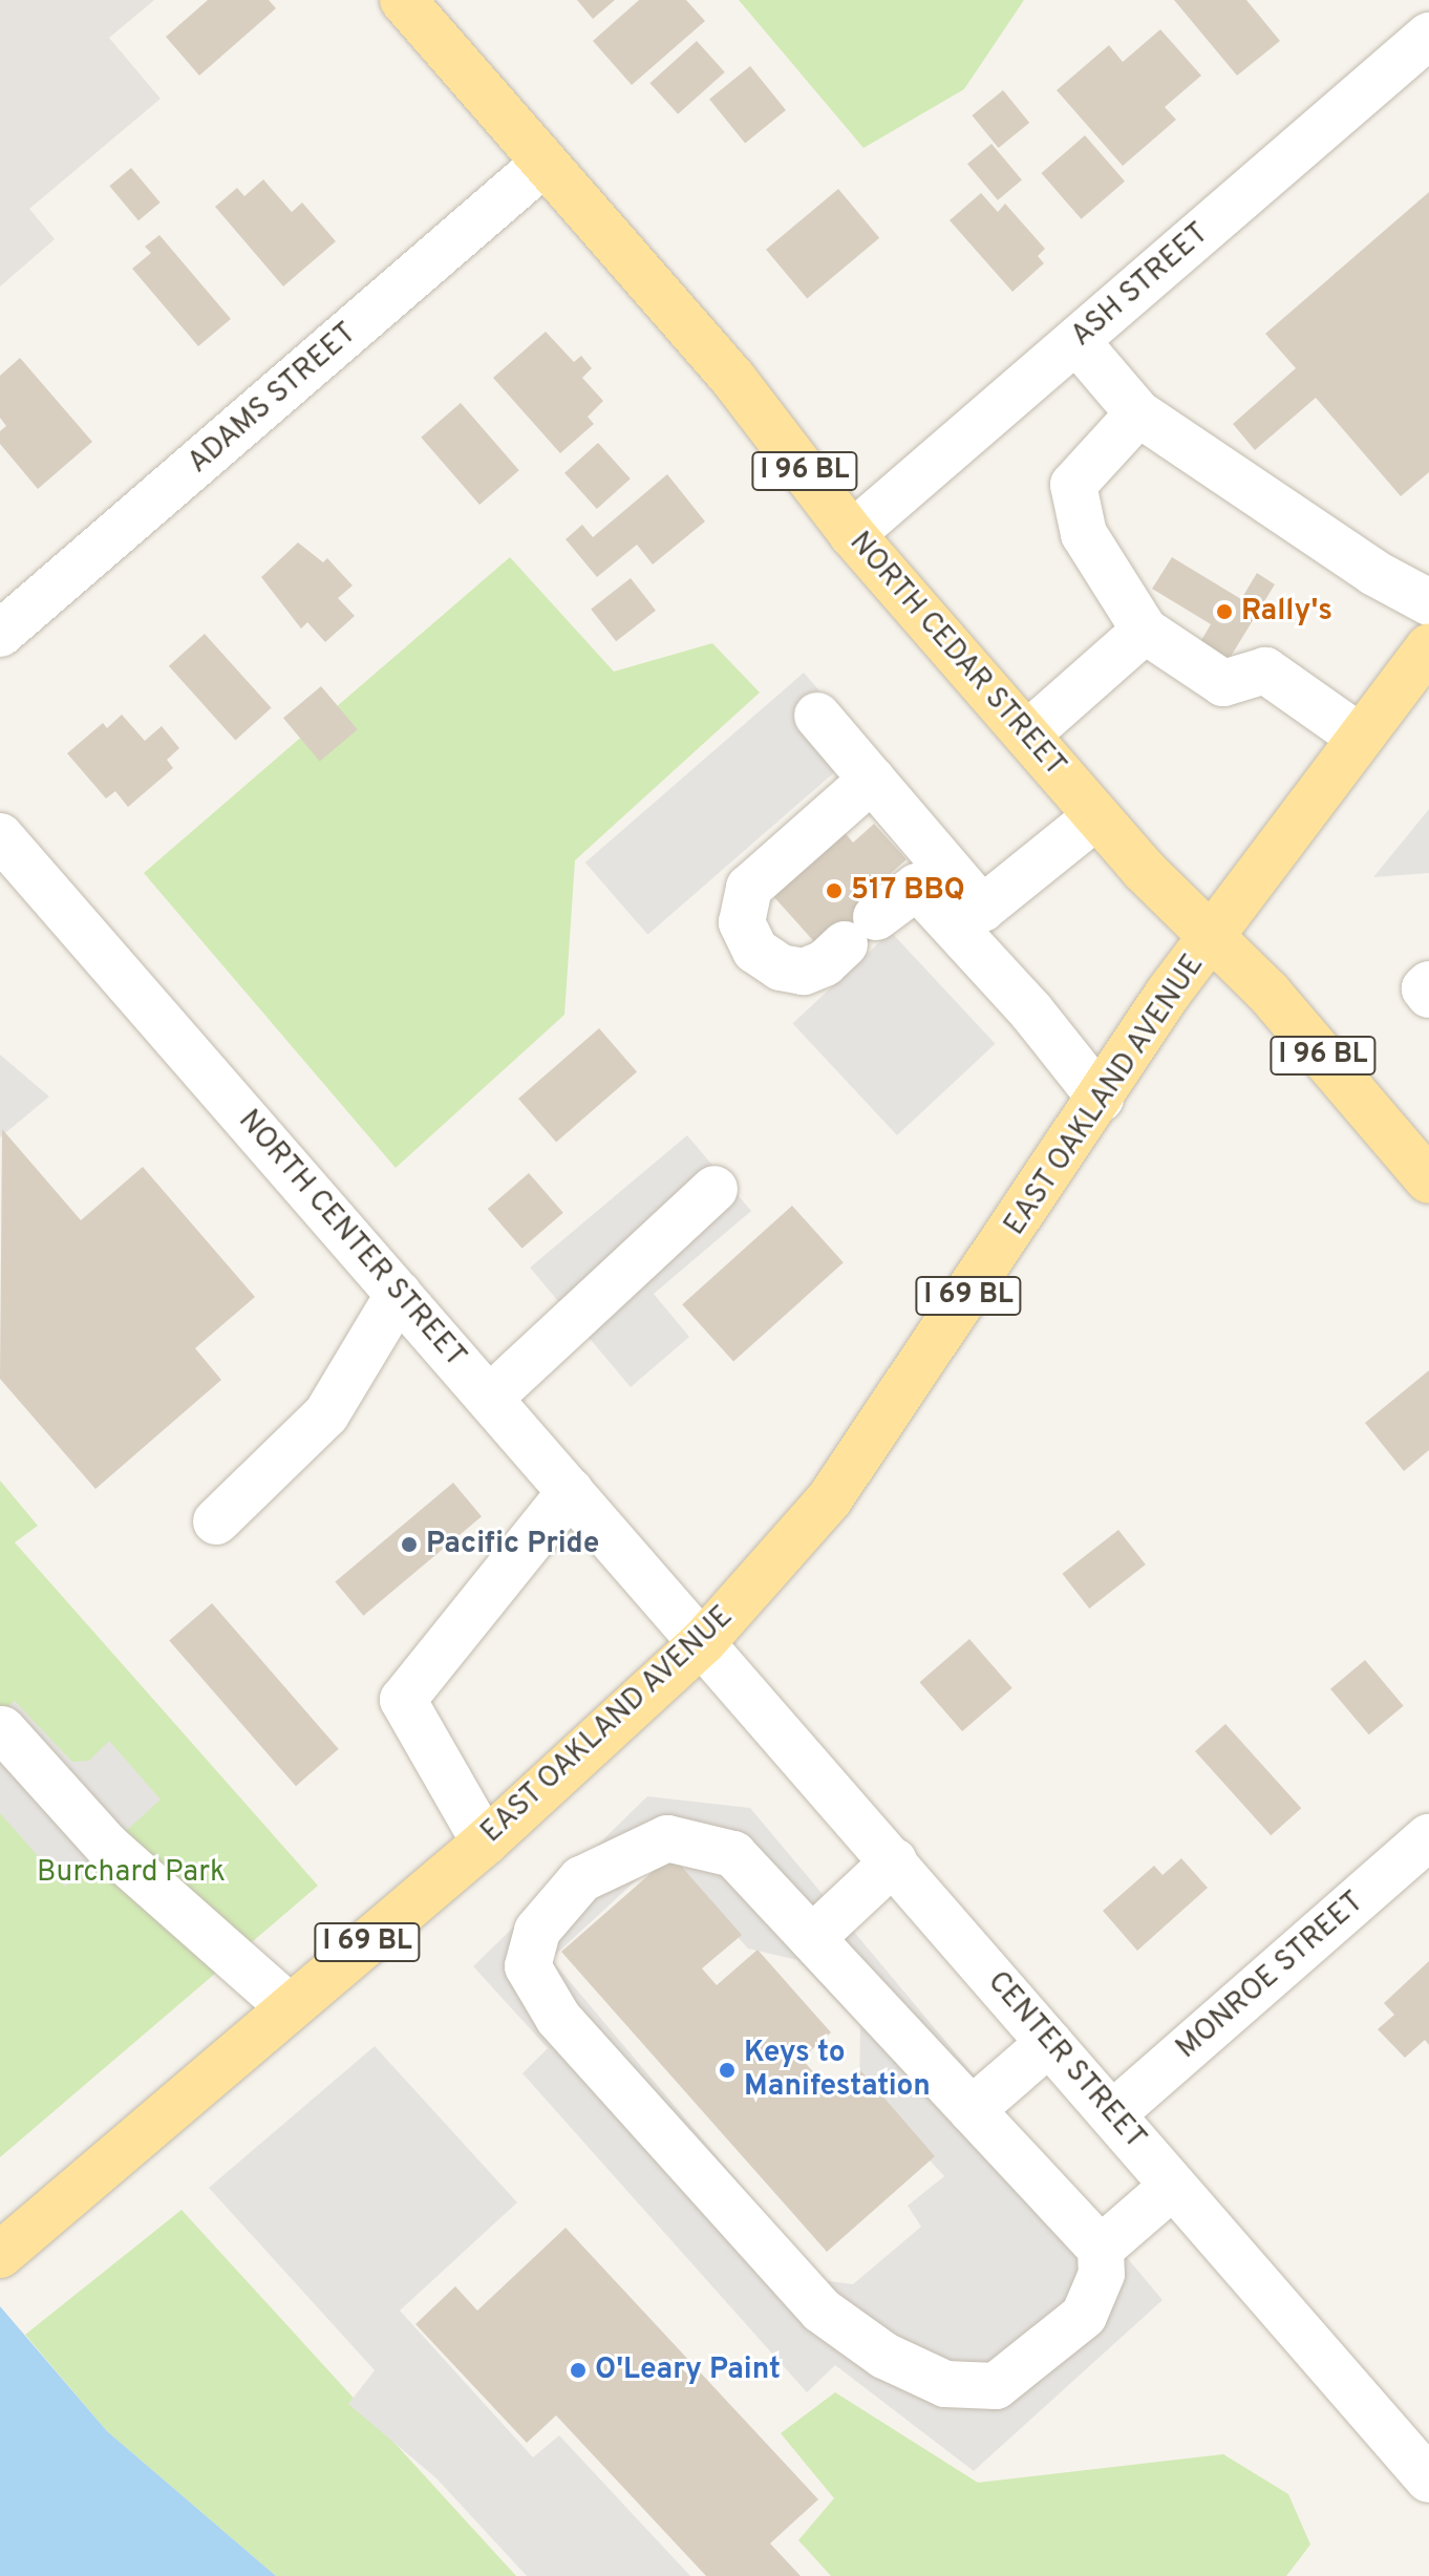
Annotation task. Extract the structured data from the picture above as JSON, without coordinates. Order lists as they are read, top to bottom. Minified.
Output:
{"streets":{"main road":["I 96 BL","NORTH CEDAR STREET","EAST OAKLAND AVENUE","I 69 BL"],"street":["ASH STREET","ADAMS STREET","NORTH CENTER STREET","MONROE STREET","CENTER STREET"]},"crossings":[["ASH STREET","NORTH CEDAR STREET"],["ADAMS STREET","NORTH CEDAR STREET"],["NORTH CEDAR STREET","EAST OAKLAND AVENUE"],["EAST OAKLAND AVENUE","NORTH CENTER STREET"],["EAST OAKLAND AVENUE","CENTER STREET"],["NORTH CENTER STREET","CENTER STREET"],["MONROE STREET","CENTER STREET"]],"parks":["Burchard Park"],"places":["Rally's","517 BBQ","Pacific Pride","Keys to Manifestation","O'Leary Paint"]}
